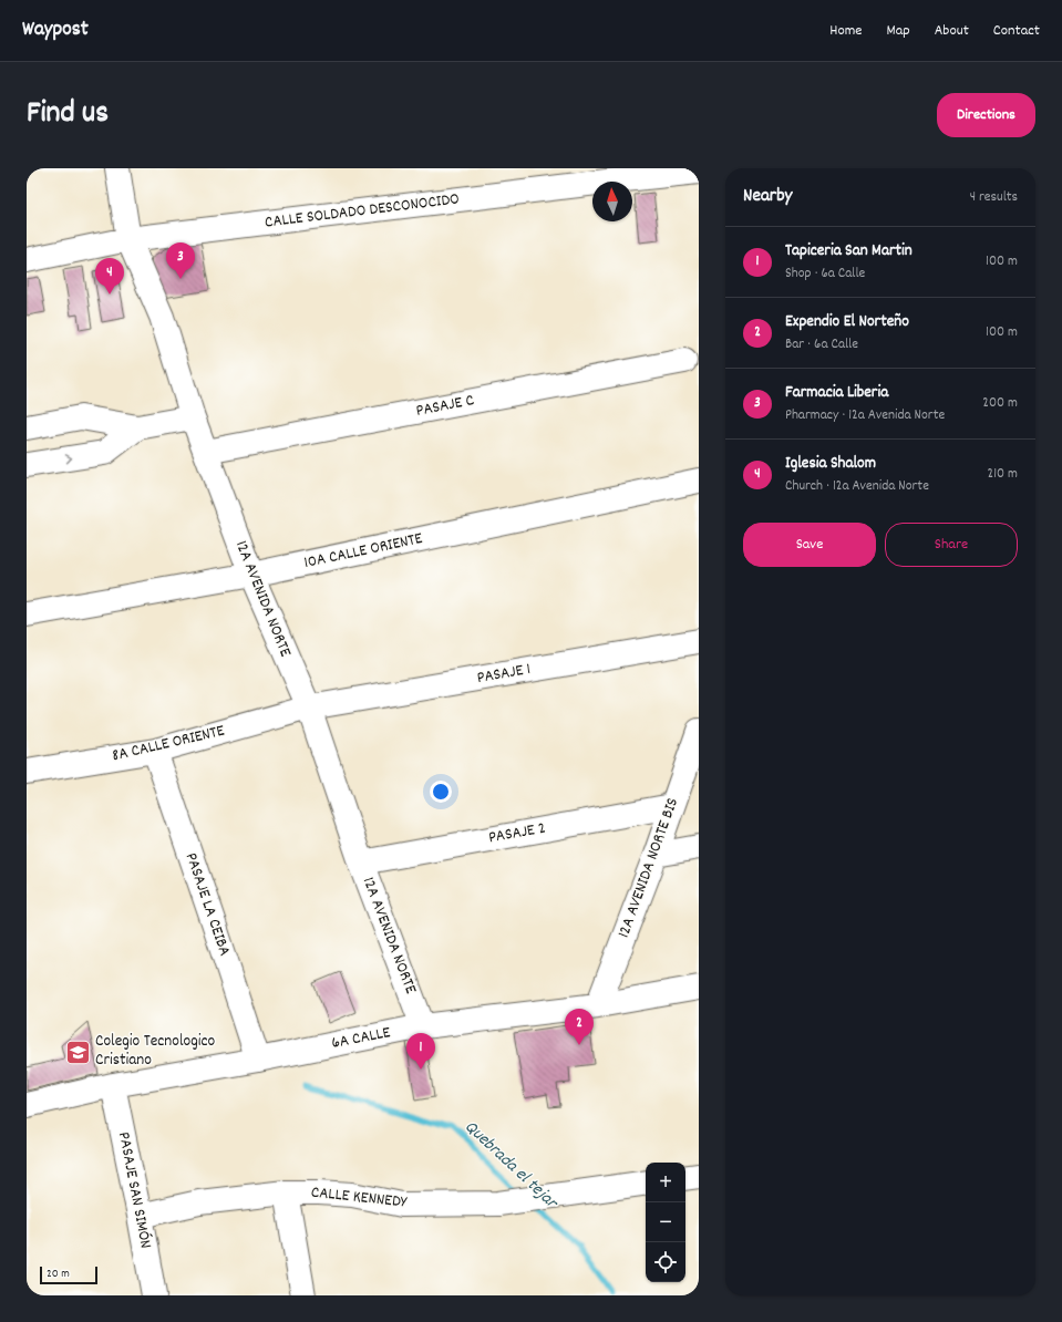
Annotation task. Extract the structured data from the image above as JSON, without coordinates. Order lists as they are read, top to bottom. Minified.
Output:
{"streets":{"street":["CALLE SOLDADO DESCONOCIDO","PASAJE C","10A CALLE ORIENTE","12A AVENIDA NORTE","PASAJE 1","8A CALLE ORIENTE","PASAJE 2","12A AVENIDA NORTE BIS","PASAJE LA CEIBA","6A CALLE","PASAJE SAN SIMÓN","CALLE KENNEDY"]},"crossings":[["CALLE SOLDADO DESCONOCIDO","12A AVENIDA NORTE"],["PASAJE C","12A AVENIDA NORTE"],["10A CALLE ORIENTE","12A AVENIDA NORTE"],["12A AVENIDA NORTE","PASAJE 1"],["12A AVENIDA NORTE","8A CALLE ORIENTE"],["12A AVENIDA NORTE","PASAJE 2"],["12A AVENIDA NORTE","6A CALLE"],["PASAJE 1","8A CALLE ORIENTE"],["8A CALLE ORIENTE","PASAJE LA CEIBA"],["PASAJE 2","12A AVENIDA NORTE BIS"],["12A AVENIDA NORTE BIS","6A CALLE"],["PASAJE LA CEIBA","6A CALLE"],["6A CALLE","PASAJE SAN SIMÓN"],["PASAJE SAN SIMÓN","CALLE KENNEDY"]],"water":["Quebrada el tejar"],"places":{"school or university":["Colegio Tecnologico Cristiano"]},"scale_bar":"20 m","north":"top","page":{"header":"Waypost","nav":["Home","Map","About","Contact"],"title":"Find us","buttons":["Directions",["Save","Share"]],"heading":["Nearby","4 results"],"list":[{"mark":"1","name":"Tapiceria San Martin","note":"Shop · 6a Calle","value":"100 m"},{"mark":"2","name":"Expendio El Norteño","note":"Bar · 6a Calle","value":"100 m"},{"mark":"3","name":"Farmacia Liberia","note":"Pharmacy · 12a Avenida Norte","value":"200 m"},{"mark":"4","name":"Iglesia Shalom","note":"Church · 12a Avenida Norte","value":"210 m"}],"pins":["3","4","2","1"],"map_buttons":["+","−"],"scale":"20 m"}}
